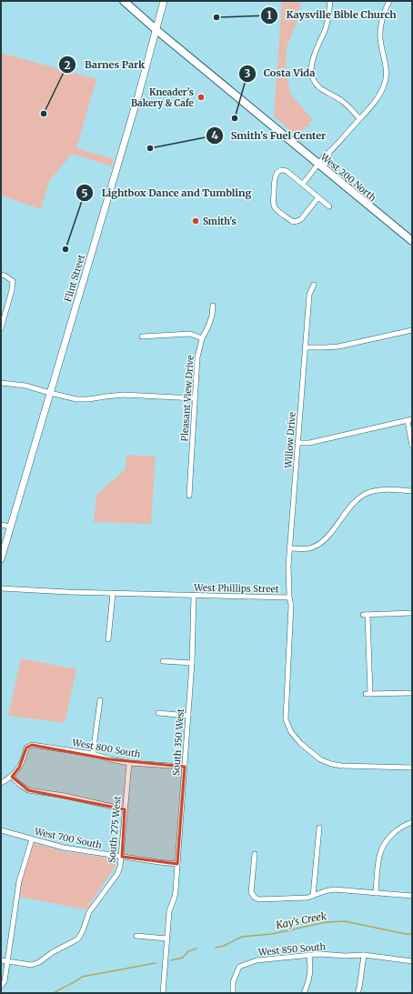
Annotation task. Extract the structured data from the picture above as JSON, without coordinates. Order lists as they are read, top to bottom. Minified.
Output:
{"streets":{"main road":["West 200 North"],"street":["Flint Street","Pleasant View Drive","Willow Drive","West Phillips Street","South 350 West","West 800 South","South 275 West","West 700 South","West 850 South"]},"crossings":[["West 200 North","Flint Street"],["Willow Drive","West Phillips Street"],["West Phillips Street","South 350 West"],["South 350 West","West 800 South"],["South 350 West","West 700 South"],["West 800 South","South 275 West"],["South 275 West","West 700 South"]],"water":["Kay's Creek"],"places":["Kaysville Bible Church","Kneader's Bakery & Cafe","Barnes Park","Costa Vida","Smith's Fuel Center","Smith's","Lightbox Dance and Tumbling"]}
